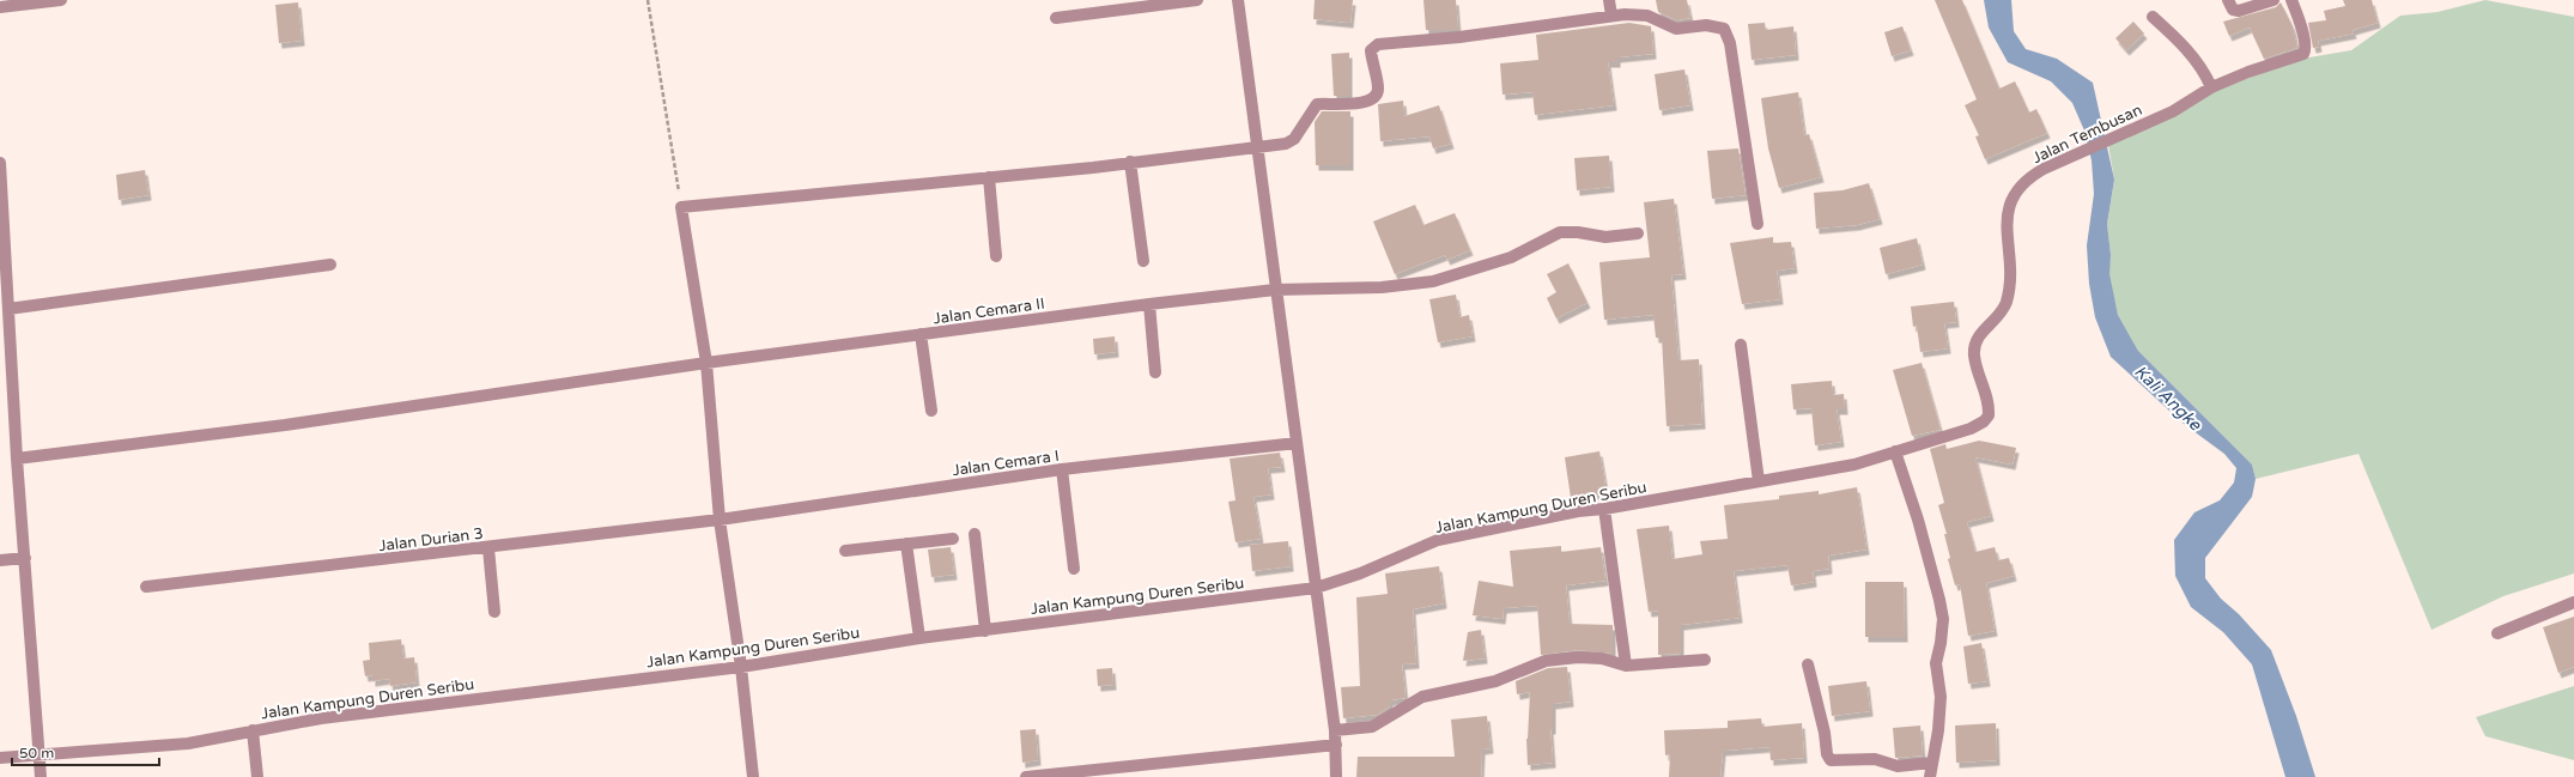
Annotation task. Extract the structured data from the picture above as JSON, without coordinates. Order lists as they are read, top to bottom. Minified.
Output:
{"streets":{"street":["Jalan Tembusan","Jalan Cemara II","Jalan Cemara I","Jalan Kampung Duren Seribu","Jalan Durian 3"]},"crossings":[["Jalan Tembusan","Jalan Kampung Duren Seribu"],["Jalan Cemara I","Jalan Durian 3"]],"water":["Kali Angke"],"scale_bar":"50 m"}
